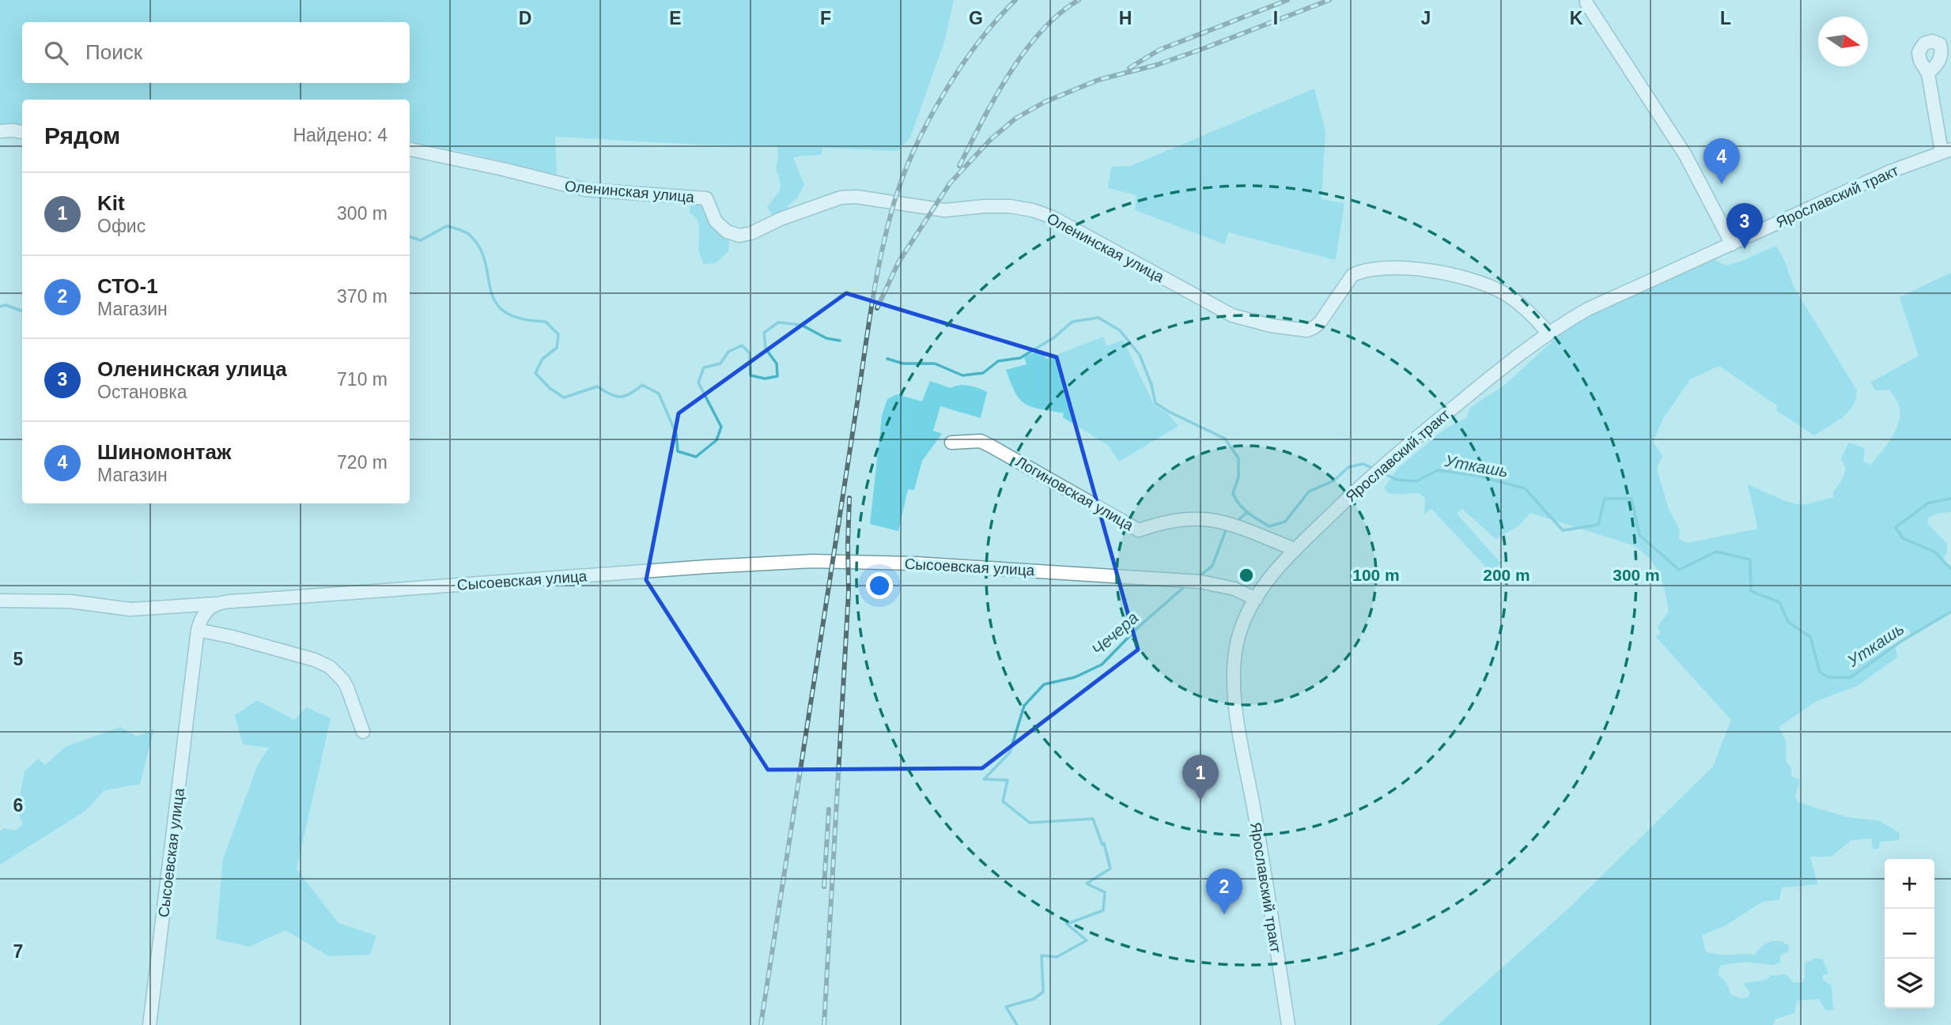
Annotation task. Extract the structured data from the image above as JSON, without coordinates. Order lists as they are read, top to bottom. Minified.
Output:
{"streets":{"street":["Оленинская улица","Ярославский тракт","Логиновская улица","Сысоевская улица"]},"crossings":[["Оленинская улица","Ярославский тракт"],["Ярославский тракт","Логиновская улица"],["Ярославский тракт","Сысоевская улица"]],"water":["Уткашь","Чечера"],"north":"right","page":{"search":"Поиск","heading":["Рядом","Найдено: 4"],"pins":["4","3","1","2"],"list":[{"mark":"1","name":"Kit","note":"Офис","value":"300 m"},{"mark":"2","name":"СТО-1","note":"Магазин","value":"370 m"},{"mark":"3","name":"Оленинская улица","note":"Остановка","value":"710 m"},{"mark":"4","name":"Шиномонтаж","note":"Магазин","value":"720 m"}],"map_buttons":["+","−"]},"grid":{"columns":["D","E","F","G","H","I","J","K","L"],"rows":["5","6","7"]},"rings":["100 m","200 m","300 m"]}
